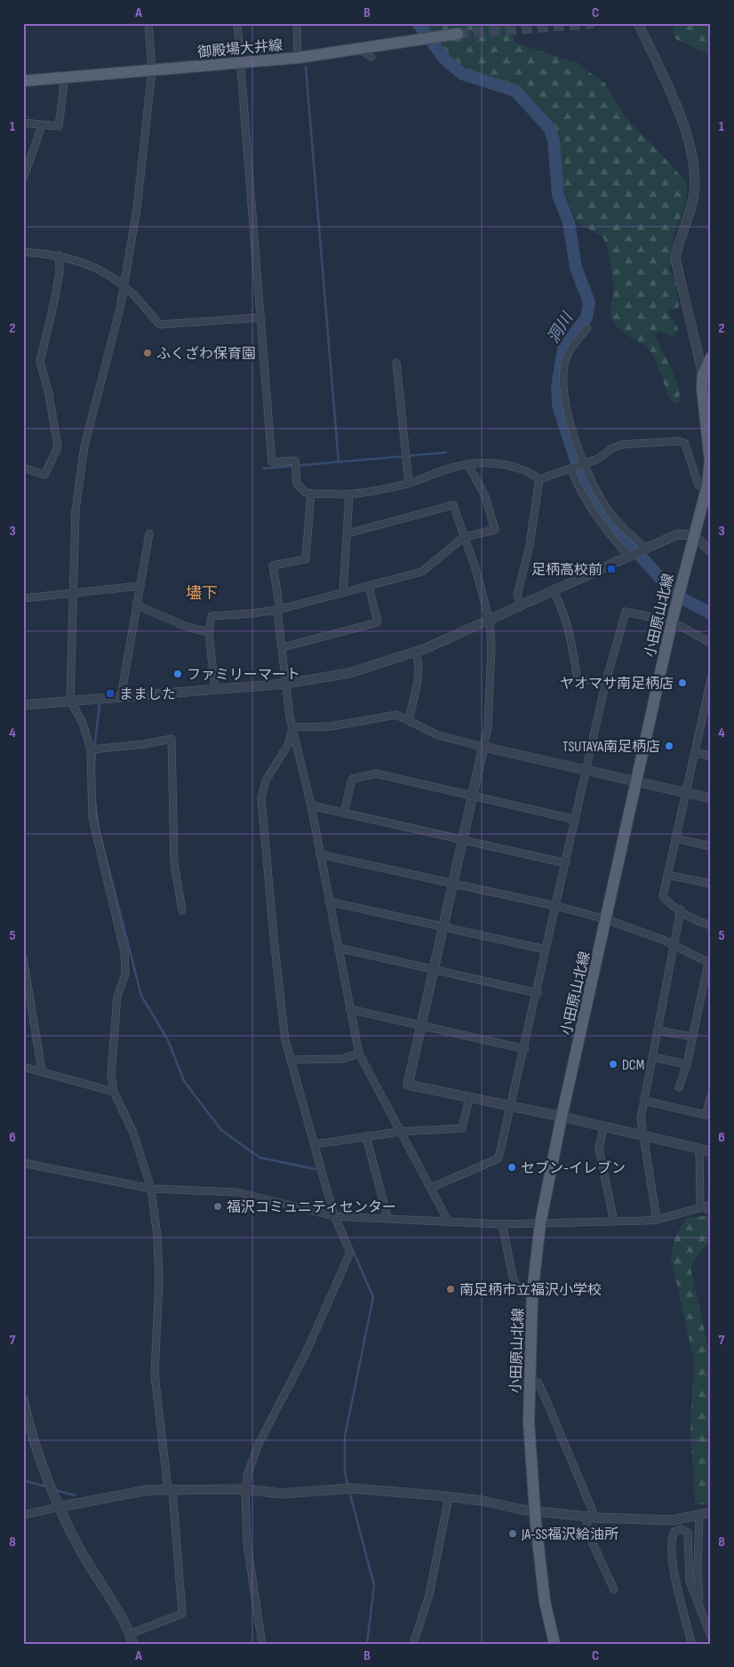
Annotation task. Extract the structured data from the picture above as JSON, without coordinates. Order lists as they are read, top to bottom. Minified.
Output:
{"streets":{"main road":["御殿場大井線","小田原山北線"]},"districts":["壗下"],"water":["洞川"],"places":{"other":["ふくざわ保育園","ファミリーマート","ヤオマサ南足柄店","TSUTAYA南足柄店","DCM","セブン-イレブン","福沢コミュニティセンター","南足柄市立福沢小学校","JA-SS福沢給油所"],"transit":["足柄高校前","まました"]},"grid":{"columns":["A","B","C"],"rows":["1","2","3","4","5","6","7","8"]}}
